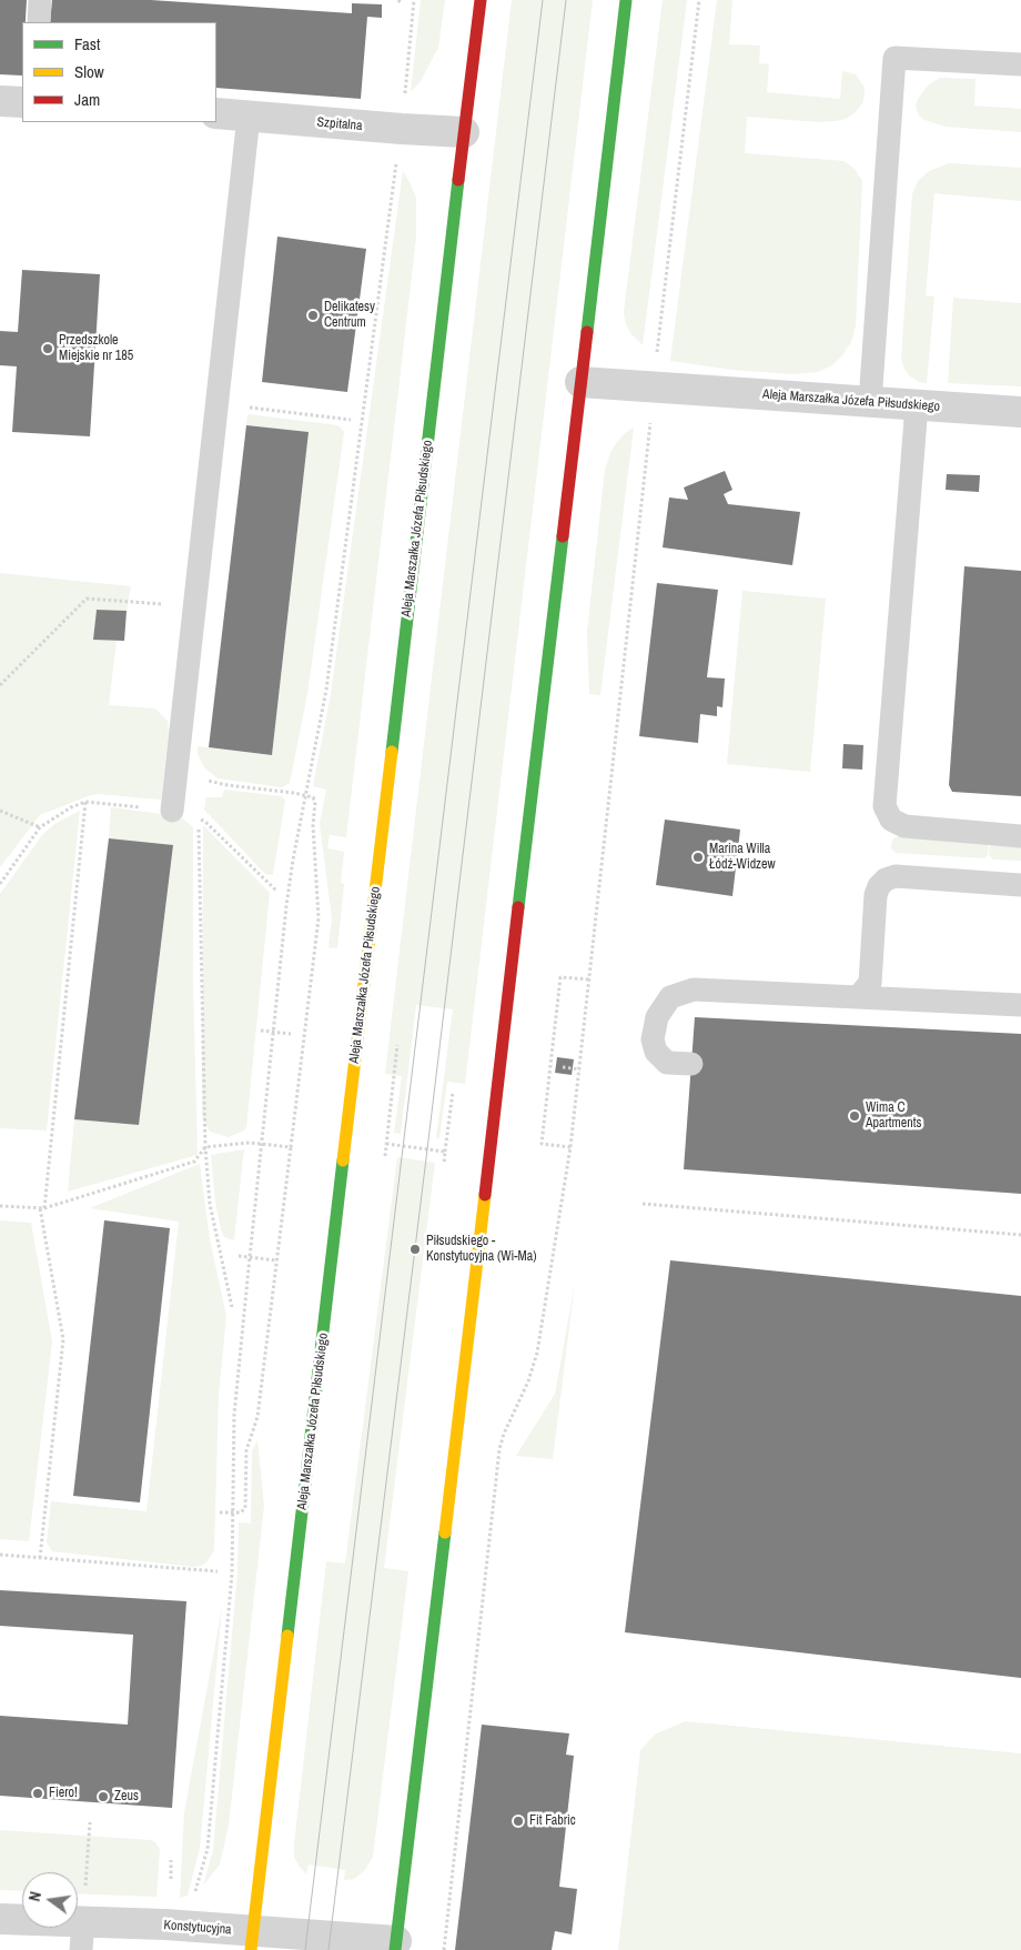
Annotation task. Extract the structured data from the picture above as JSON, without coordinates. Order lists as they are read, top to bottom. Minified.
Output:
{"streets":{"main road":["Aleja Marszałka Józefa Piłsudskiego"],"street":["Szpitalna","Konstytucyjna"]},"crossings":[["Szpitalna","Aleja Marszałka Józefa Piłsudskiego"],["Aleja Marszałka Józefa Piłsudskiego","Konstytucyjna"]],"places":["Delikatesy Centrum","Przedszkole Miejskie nr 185","Marina Willa Łódź-Widzew","Wima C Apartments","Piłsudskiego - Konstytucyjna (Wi-Ma)","Fiero!","Zeus","Fit Fabric"],"legend":["Fast","Slow","Jam"],"north":"left"}
